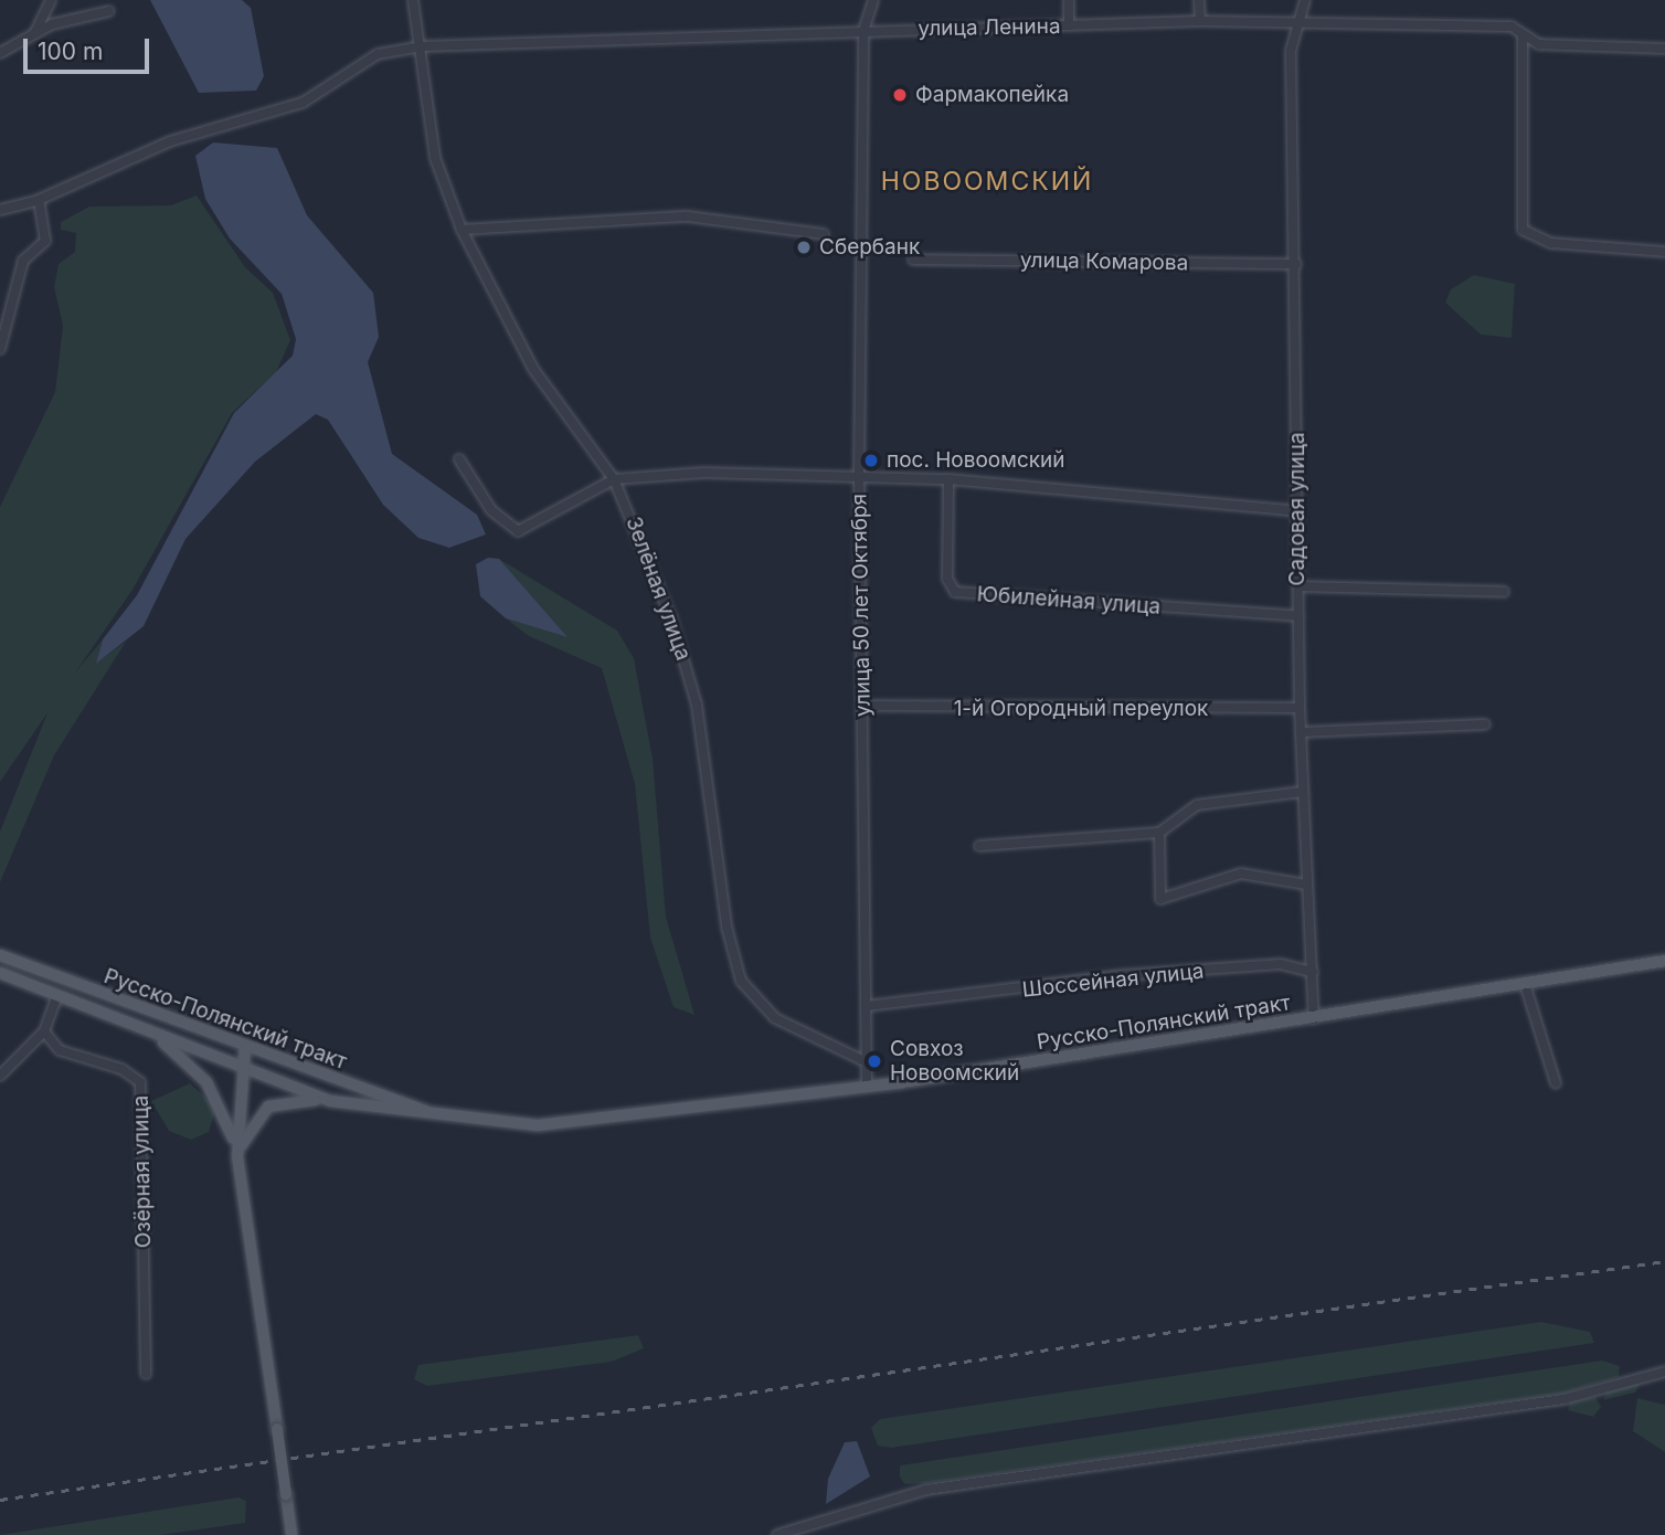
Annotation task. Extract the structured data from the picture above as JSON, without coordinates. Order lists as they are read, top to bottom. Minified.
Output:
{"streets":{"main road":["Русско-Полянский тракт"],"street":["улица Ленина","улица Комарова","Садовая улица","Зелёная улица","Юбилейная улица","улица 50 лет Октября","1-й Огородный переулок","Шоссейная улица","Озёрная улица"]},"crossings":[["улица Ленина","Садовая улица"],["улица Ленина","Зелёная улица"],["улица Ленина","улица 50 лет Октября"],["улица Комарова","Садовая улица"],["Садовая улица","Юбилейная улица"],["Садовая улица","1-й Огородный переулок"],["Садовая улица","Шоссейная улица"],["Садовая улица","Русско-Полянский тракт"],["Зелёная улица","улица 50 лет Октября"],["улица 50 лет Октября","1-й Огородный переулок"],["улица 50 лет Октября","Шоссейная улица"],["улица 50 лет Октября","Русско-Полянский тракт"]],"districts":["НОВООМСКИЙ"],"places":["Фармакопейка","Сбербанк","пос. Новоомский","Совхоз Новоомский"],"scale_bar":"100 m"}
